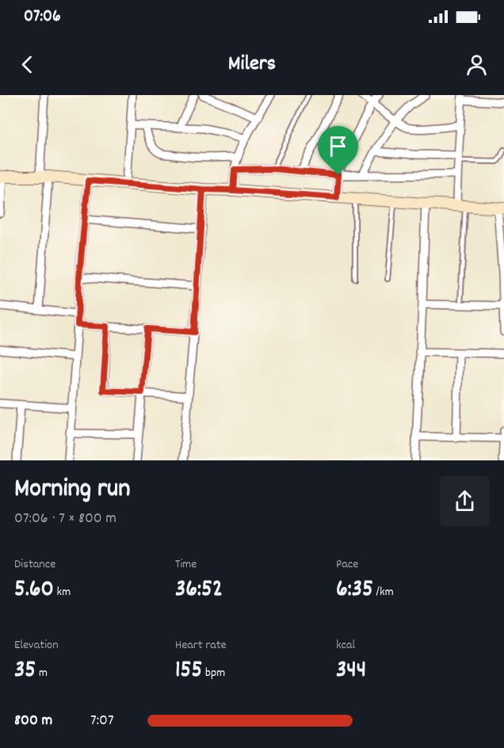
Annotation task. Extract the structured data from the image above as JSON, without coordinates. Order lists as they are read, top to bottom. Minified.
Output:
{"page":{"status":"07:06","header":"Milers","heading":["Morning run","07:06 · 7 × 800 m"],"stats":[["Distance","5.60 km"],["Time","36:52"],["Pace","6:35 /km"],["Elevation","35 m"],["Heart rate","155 bpm"],["kcal","344"]],"list":[{"name":"800 m","note":"7:07"}]}}
